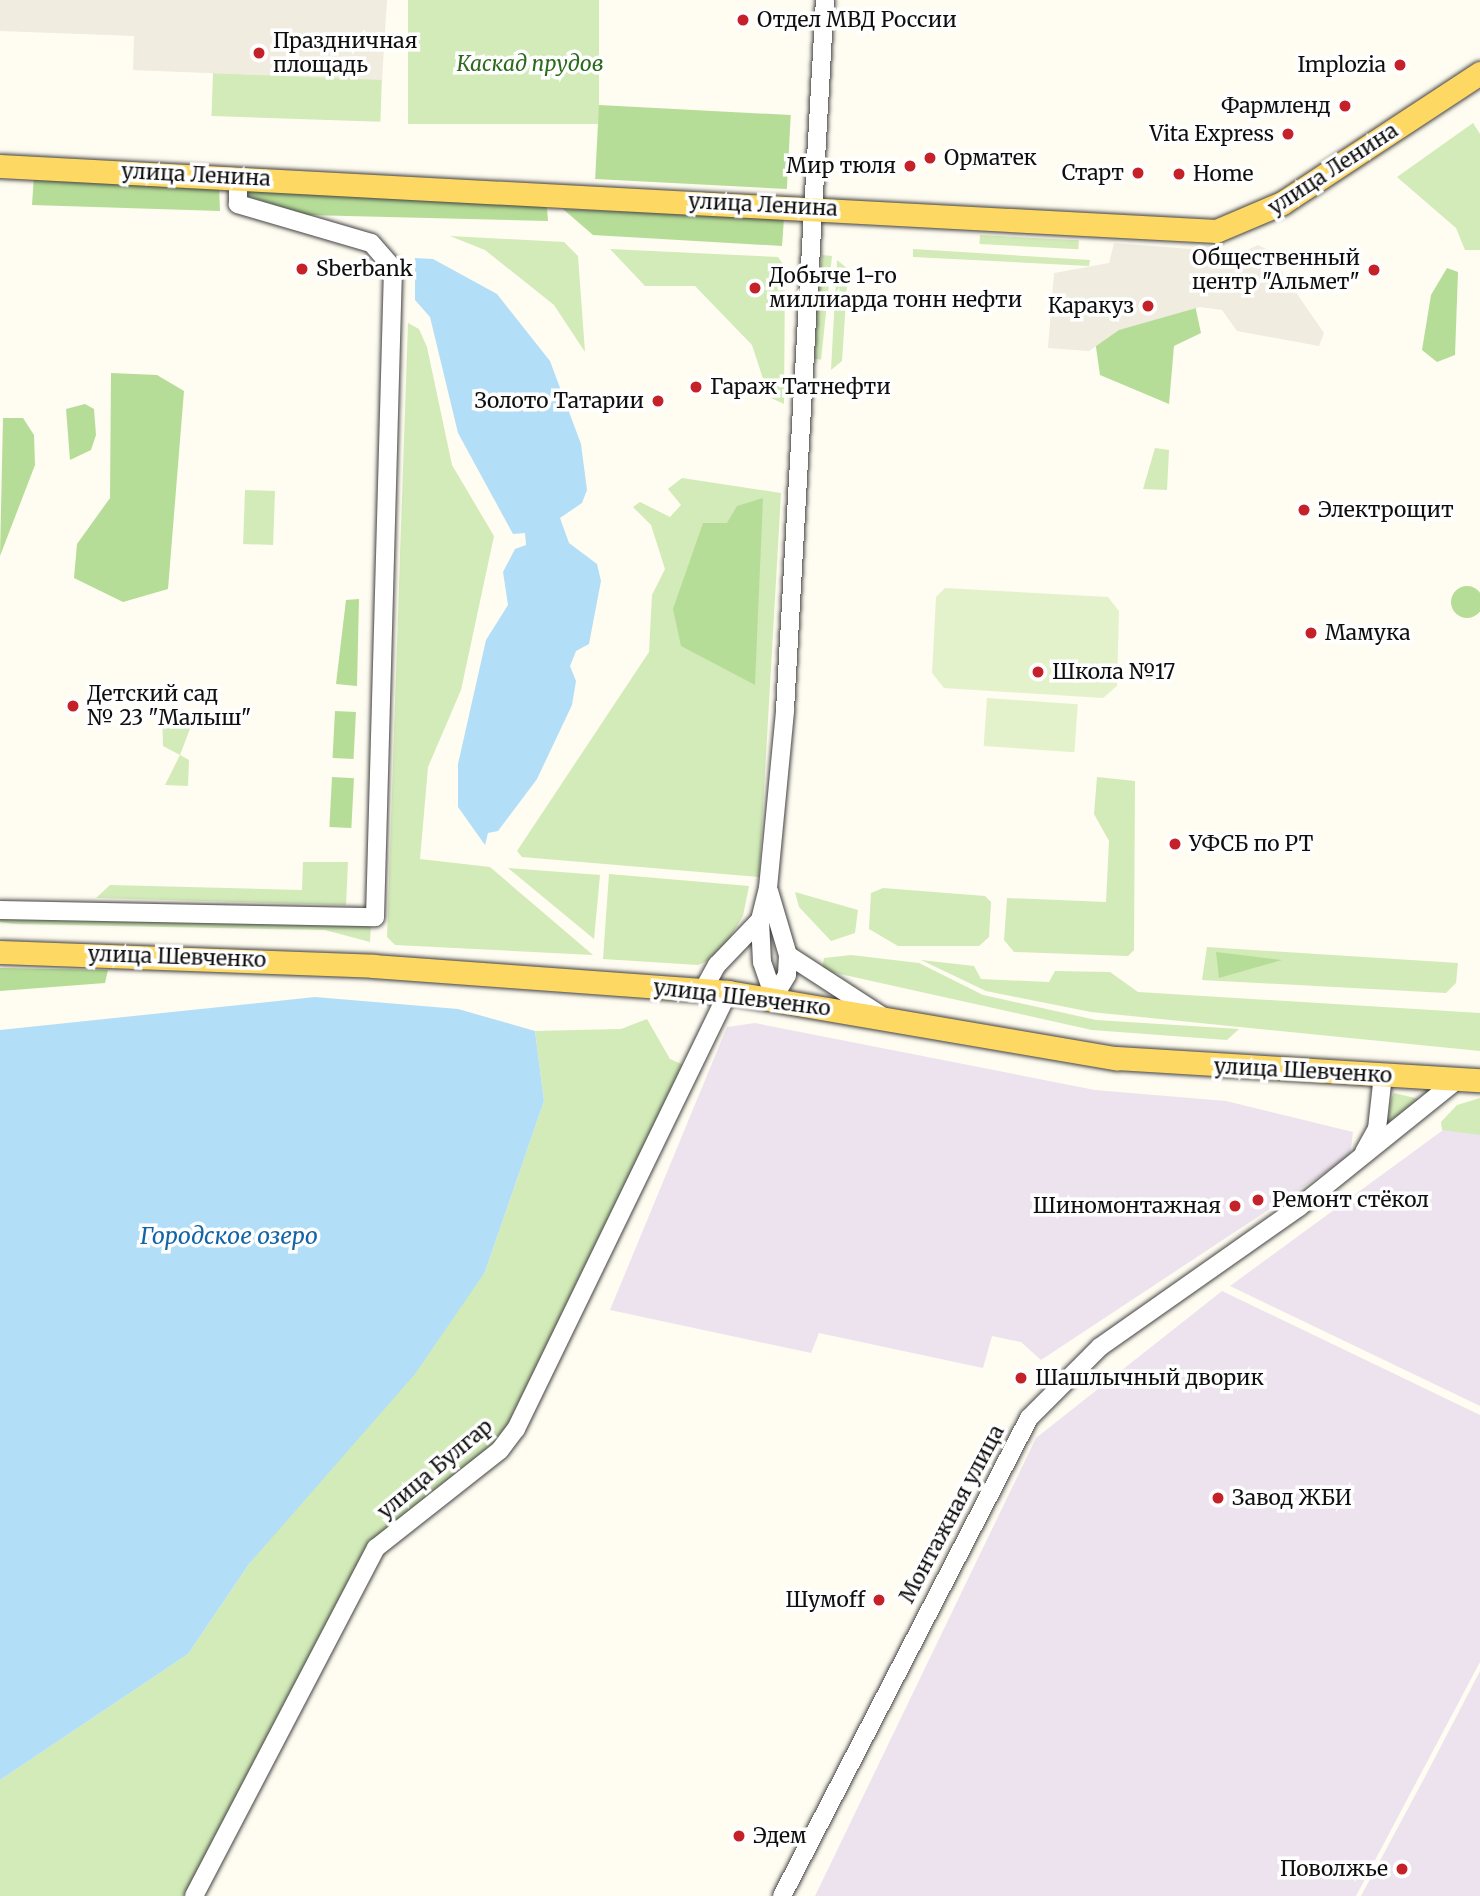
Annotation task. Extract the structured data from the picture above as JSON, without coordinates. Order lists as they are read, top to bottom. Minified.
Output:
{"streets":{"main road":["улица Ленина","улица Шевченко"],"street":["улица Булгар","Монтажная улица"]},"crossings":[["улица Шевченко","улица Булгар"],["улица Шевченко","Монтажная улица"]],"water":["Городское озеро"],"parks":["Каскад прудов"],"places":["Отдел МВД России","Праздничная площадь","Implozia","Фармленд","Vita Express","Орматек","Мир тюля","Старт","Home","Sberbank","Общественный центр \"Альмет\"","Добыче 1-го миллиарда тонн нефти","Каракуз","Гараж Татнефти","Золото Татарии","Электрощит","Мамука","Школа №17","Детский сад № 23 \"Малыш\"","УФСБ по РТ","Ремонт стёкол","Шиномонтажная","Шашлычный дворик","Завод ЖБИ","Шумоff","Эдем","Поволжье"]}
